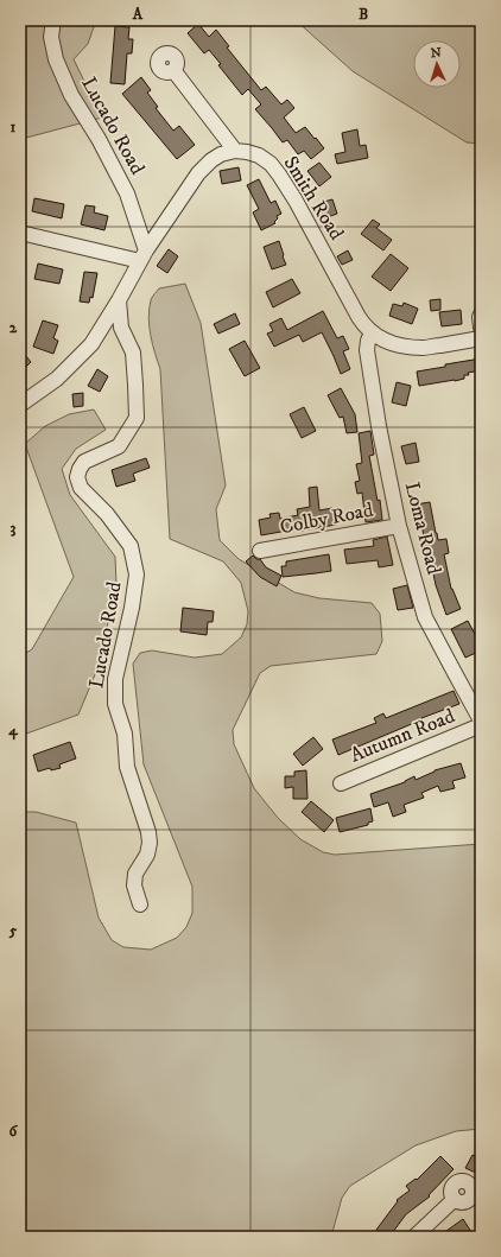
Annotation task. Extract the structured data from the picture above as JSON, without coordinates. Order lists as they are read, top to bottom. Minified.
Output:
{"streets":{"street":["Lucado Road","Smith Road","Colby Road","Loma Road","Autumn Road"]},"crossings":[["Smith Road","Loma Road"],["Colby Road","Loma Road"]],"north":"top","grid":{"columns":["A","B"],"rows":["1","2","3","4","5","6"]}}
